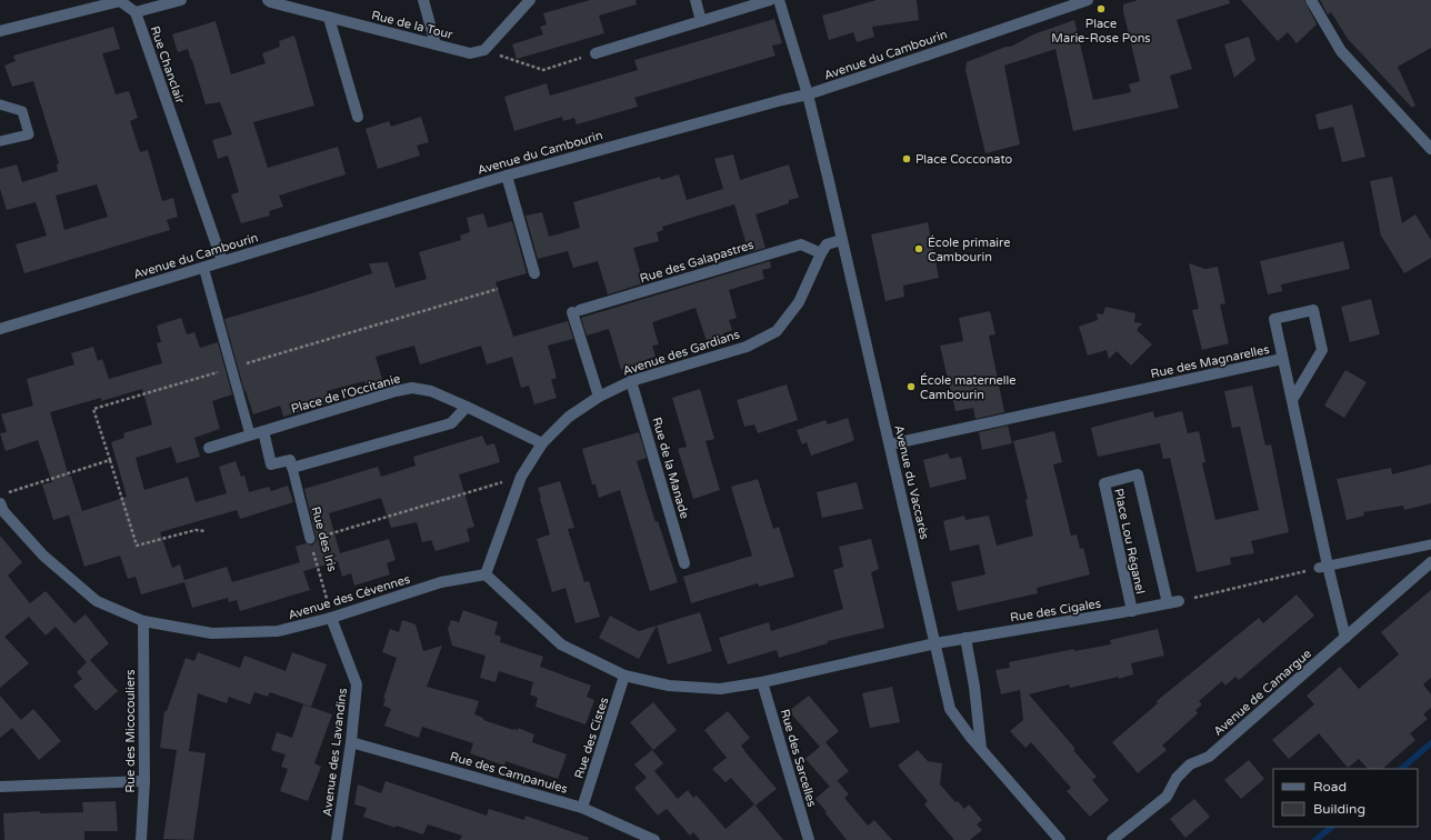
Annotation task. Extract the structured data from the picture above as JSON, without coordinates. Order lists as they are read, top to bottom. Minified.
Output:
{"streets":{"street":["Rue de la Tour","Avenue du Cambourin","Rue Chanclair","Rue des Galapastres","Avenue des Gardians","Rue des Magnarelles","Place de l'Occitanie","Rue de la Manade","Avenue du Vaccarès","Place Lou Réganel","Avenue des Cévennes","Rue des Cigales","Avenue de Camargue","Rue des Micocouliers","Rue des Cistes","Avenue des Lavandins","Rue des Sarcelles","Rue des Campanules"],"lane":["Rue des Iris"]},"crossings":[["Avenue du Cambourin","Rue Chanclair"],["Avenue du Cambourin","Avenue du Vaccarès"],["Rue des Galapastres","Avenue des Gardians"],["Avenue des Gardians","Place de l'Occitanie"],["Avenue des Gardians","Rue de la Manade"],["Avenue des Gardians","Avenue des Cévennes"],["Rue des Magnarelles","Avenue du Vaccarès"],["Rue des Magnarelles","Avenue de Camargue"],["Avenue du Vaccarès","Rue des Cigales"],["Rue des Iris","Avenue des Cévennes"],["Rue des Iris","Avenue des Lavandins"],["Place Lou Réganel","Rue des Cigales"],["Avenue des Cévennes","Rue des Micocouliers"],["Avenue des Cévennes","Avenue des Lavandins"],["Rue des Cistes","Rue des Campanules"],["Avenue des Lavandins","Rue des Campanules"]],"places":["Place Marie-Rose Pons","Place Cocconato","École primaire Cambourin","École maternelle Cambourin"],"legend":["Road","Building"]}
